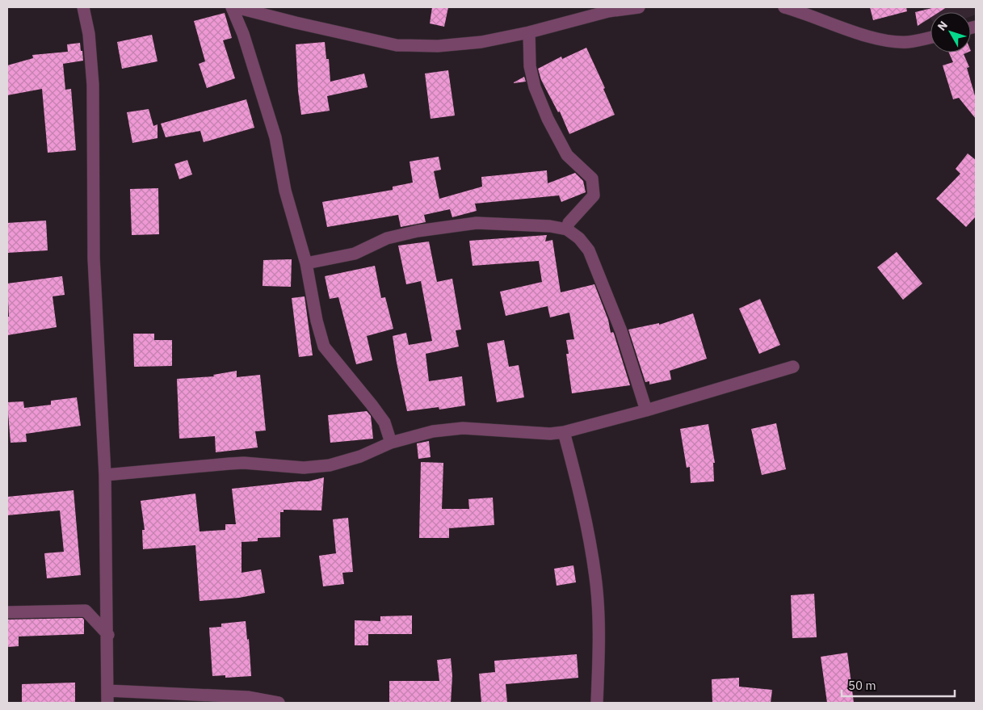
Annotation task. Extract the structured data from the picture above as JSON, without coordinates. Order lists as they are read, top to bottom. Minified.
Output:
{"scale_bar":"50 m","north":"top left"}
